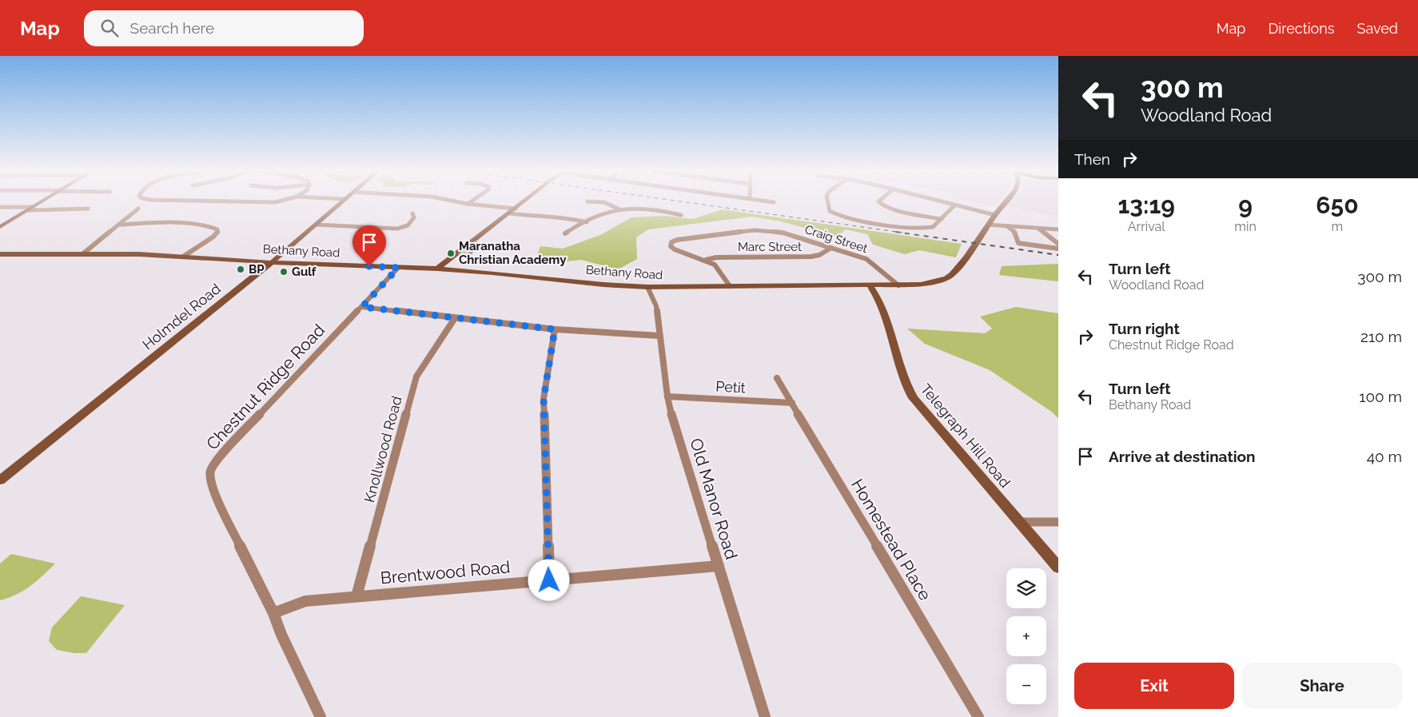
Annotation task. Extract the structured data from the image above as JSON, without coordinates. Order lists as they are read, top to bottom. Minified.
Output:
{"streets":{"street":["Craig Street","Marc Street","Bethany Road","Holmdel Road","Chestnut Ridge Road","Petit","Telegraph Hill Road","Knollwood Road","Old Manor Road","Homestead Place","Brentwood Road"]},"crossings":[["Craig Street","Marc Street"],["Craig Street","Bethany Road"],["Bethany Road","Holmdel Road"],["Bethany Road","Chestnut Ridge Road"],["Bethany Road","Telegraph Hill Road"],["Bethany Road","Old Manor Road"],["Chestnut Ridge Road","Brentwood Road"],["Petit","Old Manor Road"],["Petit","Homestead Place"],["Knollwood Road","Brentwood Road"],["Old Manor Road","Brentwood Road"]],"places":["Maranatha Christian Academy","BP","Gulf"],"page":{"header":"Map","search":"Search here","nav":["Map","Directions","Saved"],"turn":["300 m","Woodland Road"],"then":"Then","eta":["13:19","Arrival","9","min","650","m"],"list":[{"name":"Turn left","note":"Woodland Road","value":"300 m"},{"name":"Turn right","note":"Chestnut Ridge Road","value":"210 m"},{"name":"Turn left","note":"Bethany Road","value":"100 m"},{"name":"Arrive at destination","value":"40 m"}],"map_buttons":["+","−"],"buttons":["Exit","Share"]}}
